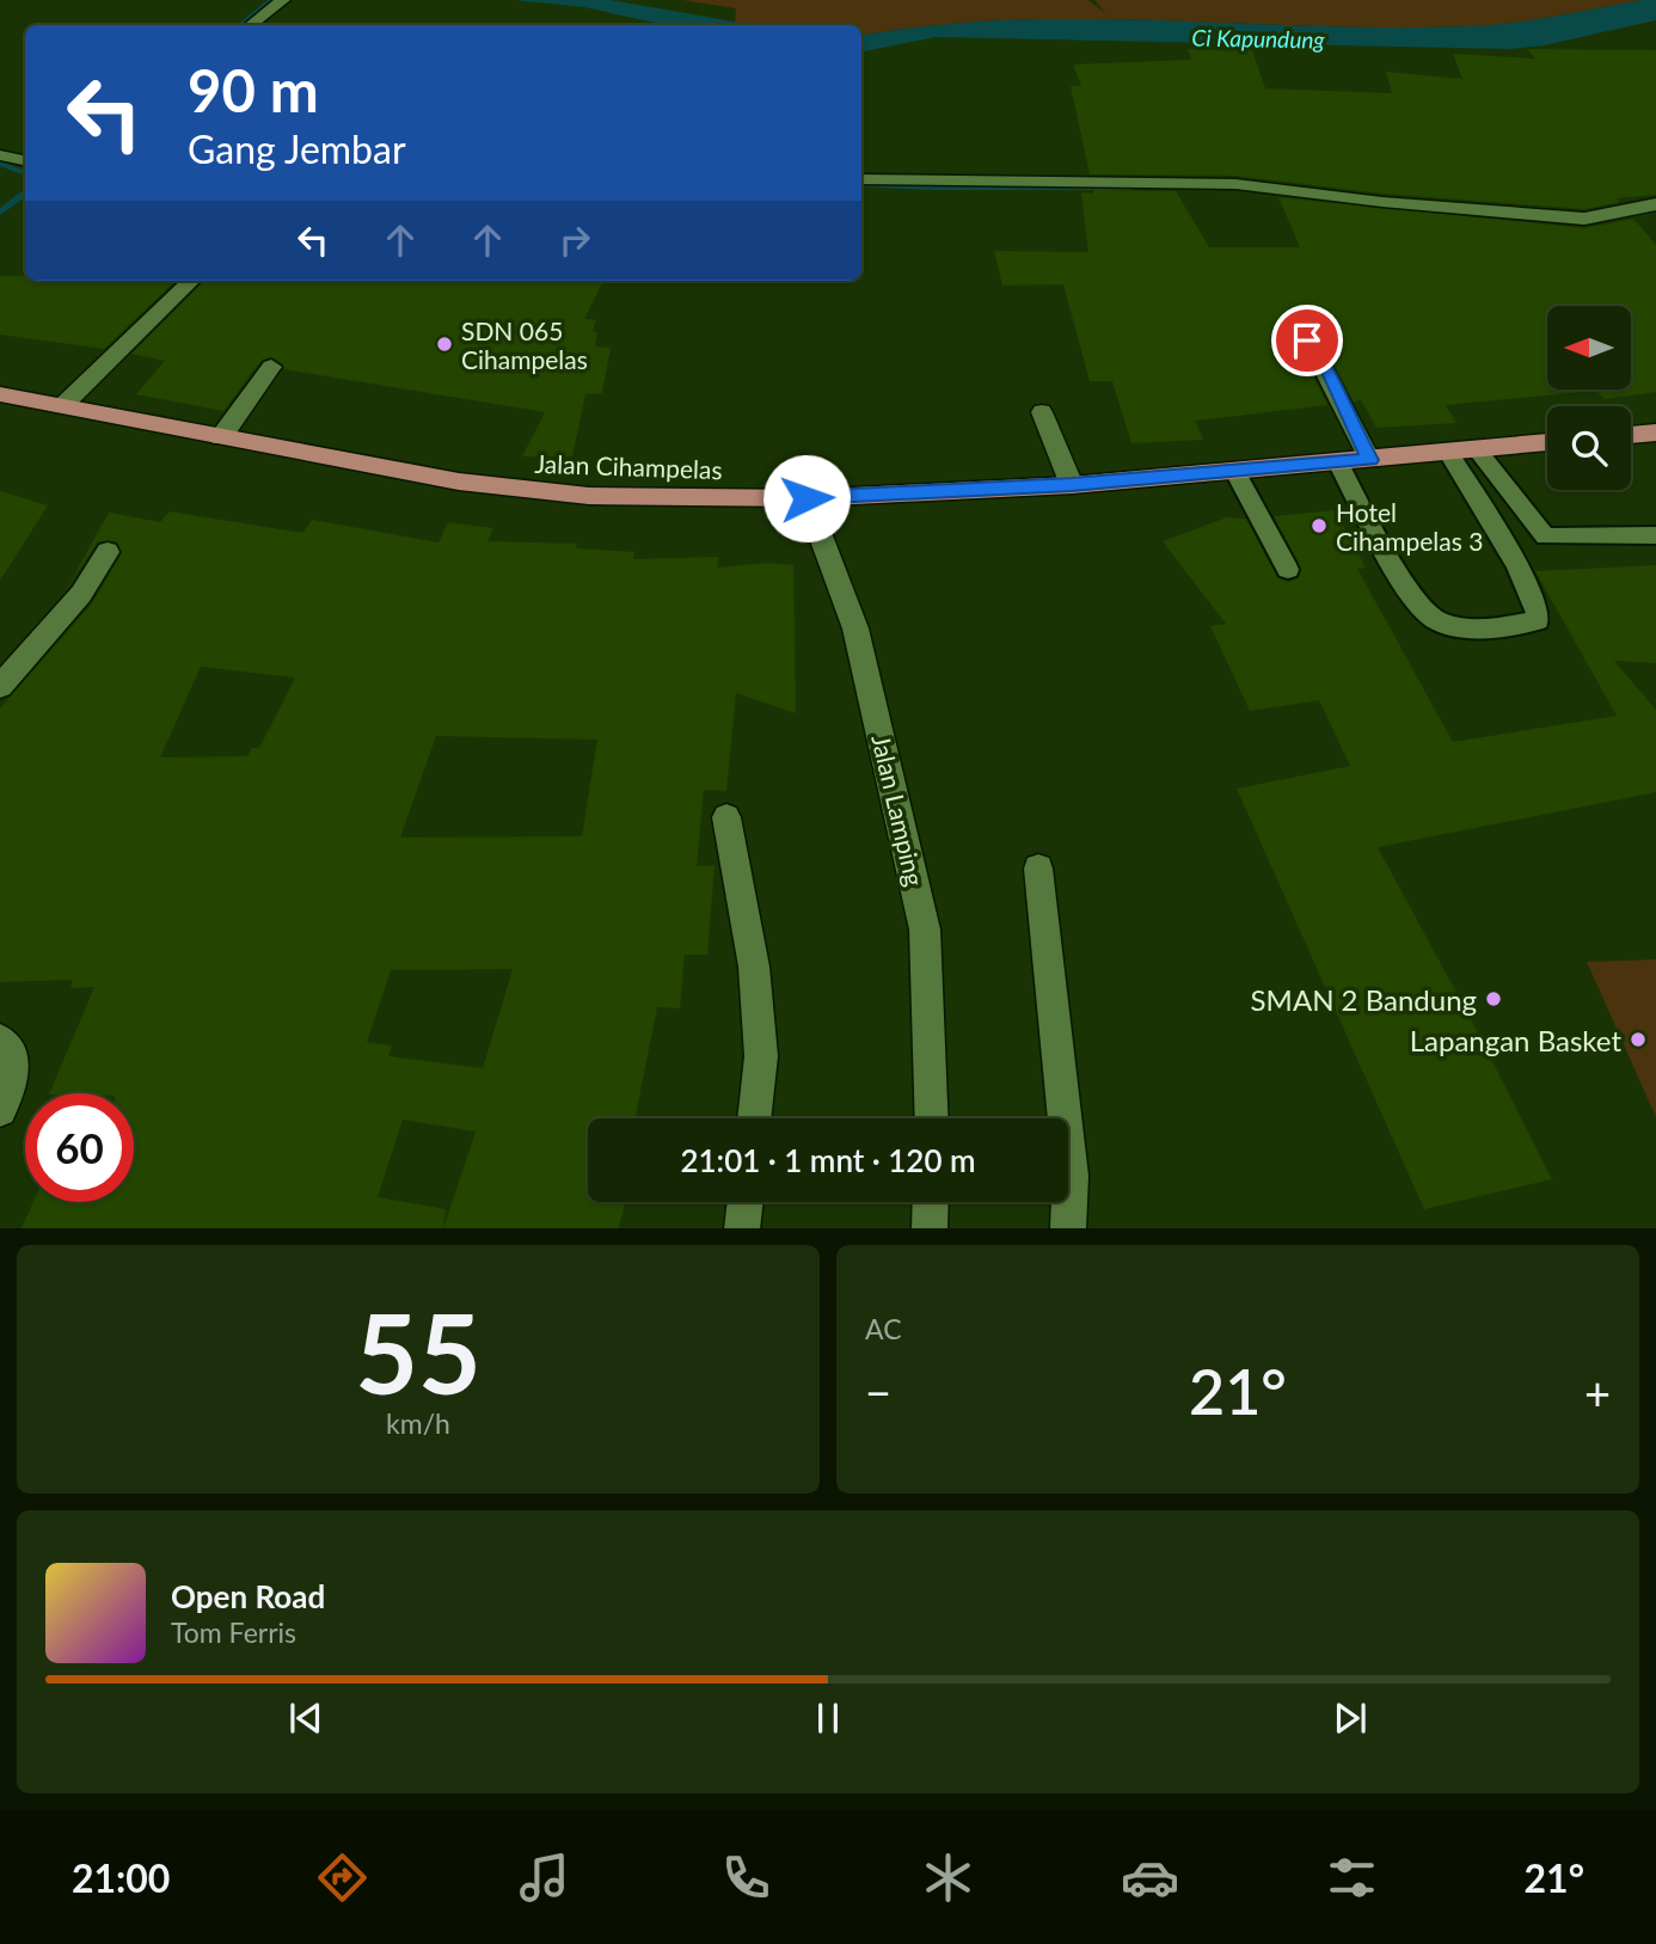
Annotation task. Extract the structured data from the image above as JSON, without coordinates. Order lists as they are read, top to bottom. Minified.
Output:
{"streets":{"main road":["Jalan Cihampelas"],"street":["Jalan Lamping"]},"crossings":[["Jalan Cihampelas","Jalan Lamping"]],"water":["Ci Kapundung"],"places":["SDN 065 Cihampelas","Hotel Cihampelas 3","SMAN 2 Bandung","Lapangan Basket"],"north":"left","page":{"turn":["90 m","Gang Jembar"],"limit":"60","trip":"21:01 · 1 mnt · 120 m","tile":[["55","km/h"],"AC"],"heat":["−","21°","+"],"song":["Open Road","Tom Ferris"],"tabs":["21:00","21°"]}}
